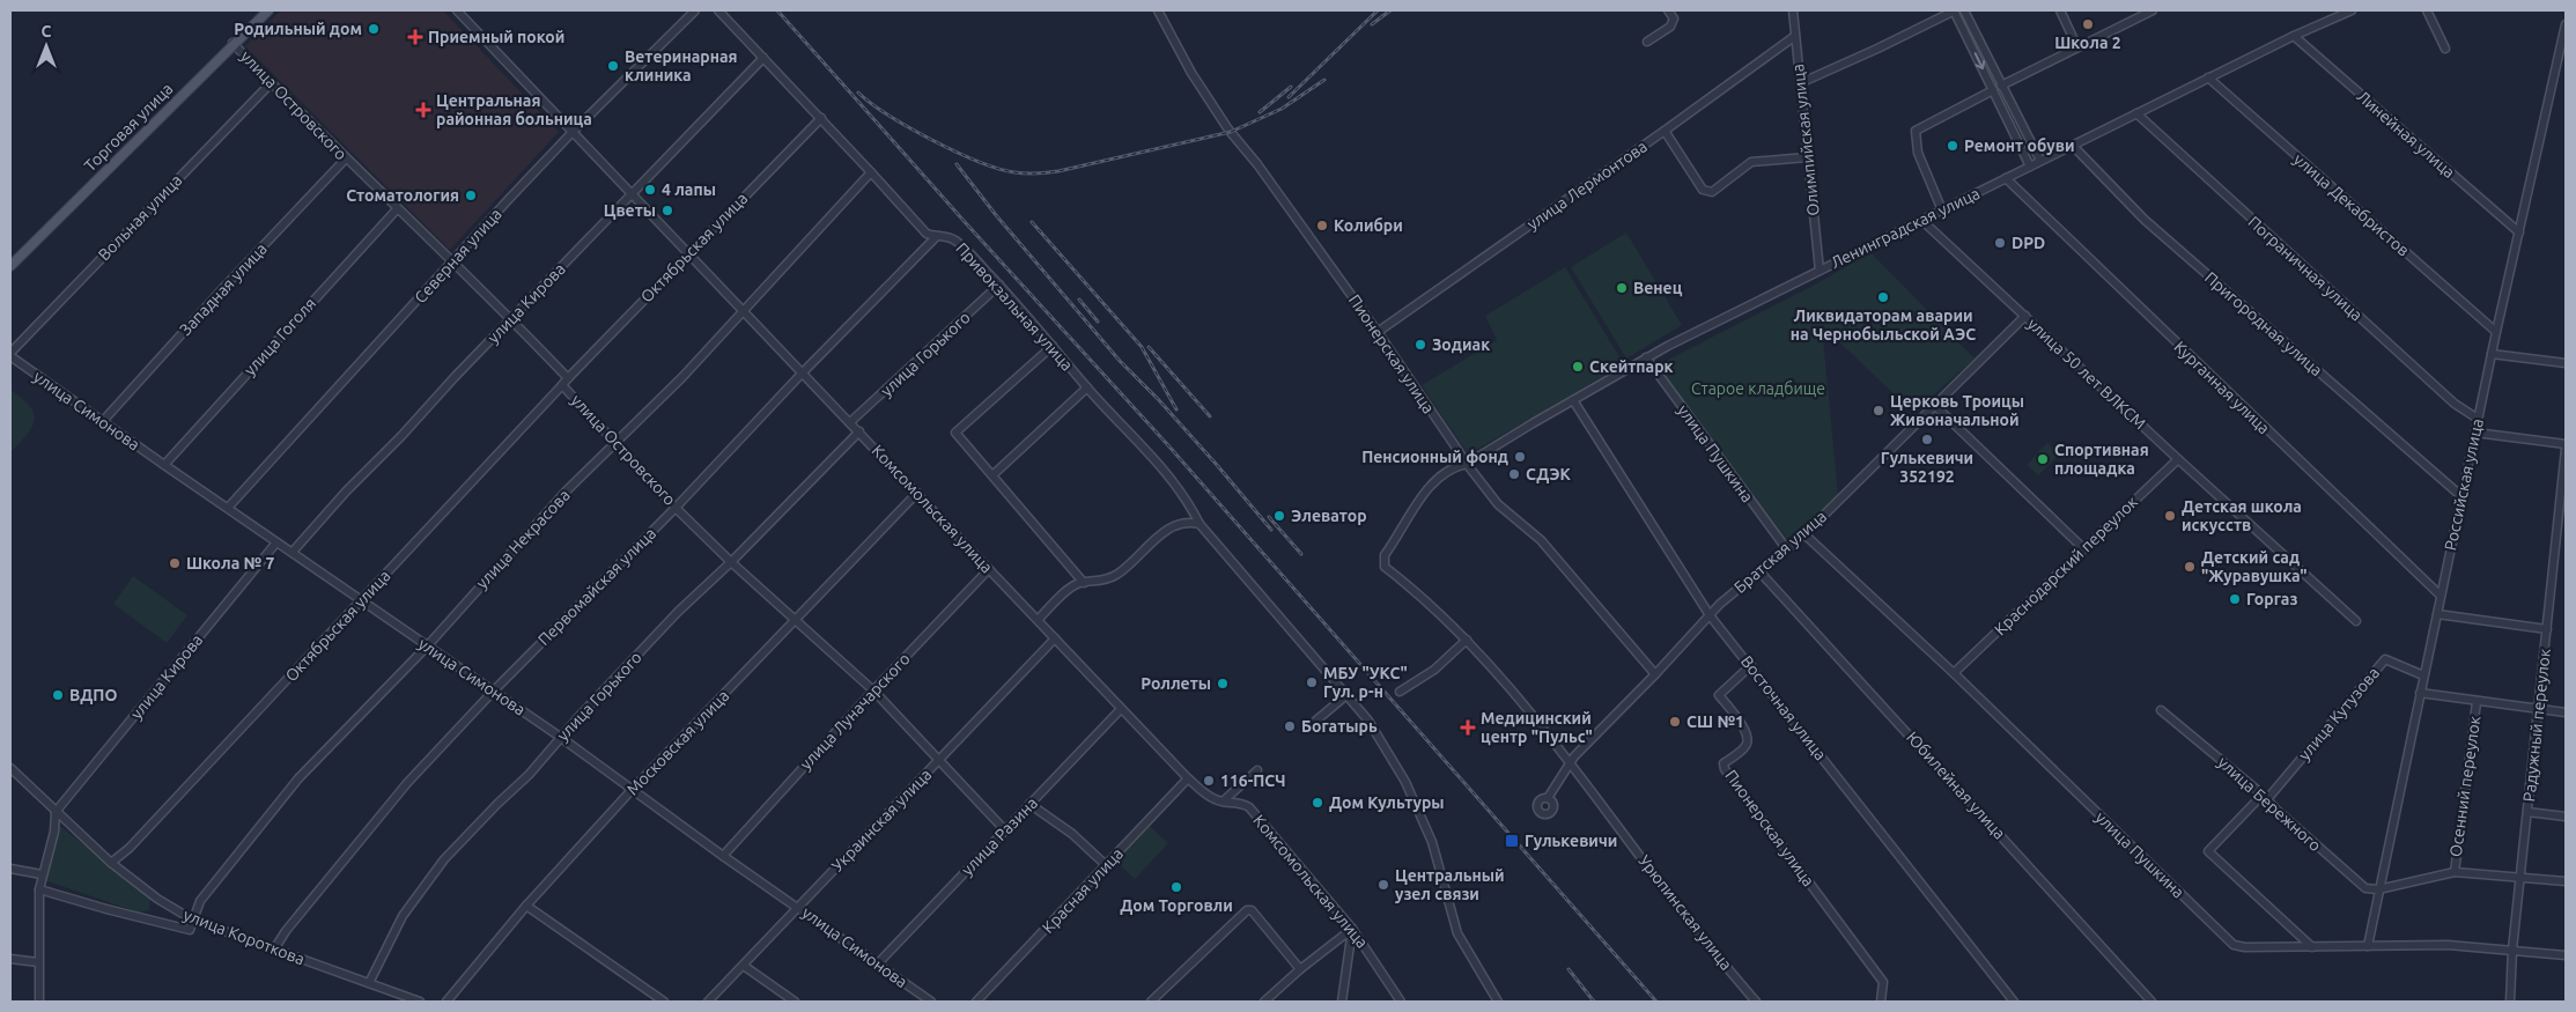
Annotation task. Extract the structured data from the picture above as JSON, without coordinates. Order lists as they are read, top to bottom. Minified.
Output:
{"streets":{"main road":["Торговая улица"],"street":["улица Островского","Линейная улица","Олимпийская улица","улица Лермонтова","улица Декабристов","Вольная улица","Ленинградская улица","Октябрьская улица","Северная улица","Пограничная улица","Западная улица","улица Кирова","Привокзальная улица","Пригородная улица","улица Гоголя","улица Горького","Пионерская улица","улица 50 лет ВЛКСМ","Курганная улица","улица Симонова","улица Пушкина","Российская улица","Комсомольская улица","улица Некрасова","Братская улица","Краснодарский переулок","Первомайская улица","Восточная улица","улица Луначарского","улица Кутузова","Радужный переулок","Московская улица","Юбилейная улица","Осенний переулок","улица Бережного","Украинская улица","улица Разина","Красная улица","Урюпинская улица","улица Короткова"]},"crossings":[["улица Островского","Торговая улица"],["улица Островского","Вольная улица"],["улица Островского","Октябрьская улица"],["улица Островского","Северная улица"],["улица Островского","Западная улица"],["улица Островского","улица Кирова"],["улица Островского","улица Гоголя"],["улица Островского","улица Горького"],["улица Островского","улица Некрасова"],["улица Островского","Первомайская улица"],["улица Островского","улица Луначарского"],["улица Островского","Московская улица"],["улица Островского","Украинская улица"],["улица Островского","улица Разина"],["Линейная улица","Ленинградская улица"],["Линейная улица","Российская улица"],["Олимпийская улица","улица Лермонтова"],["Олимпийская улица","Ленинградская улица"],["улица Лермонтова","Пионерская улица"],["улица Декабристов","Ленинградская улица"],["улица Декабристов","Российская улица"],["Вольная улица","улица Симонова"],["Ленинградская улица","Пограничная улица"],["Ленинградская улица","Пригородная улица"],["Ленинградская улица","Пионерская улица"],["Ленинградская улица","улица 50 лет ВЛКСМ"],["Ленинградская улица","Курганная улица"],["Ленинградская улица","улица Пушкина"],["Ленинградская улица","Восточная улица"],["Ленинградская улица","Урюпинская улица"],["Октябрьская улица","Привокзальная улица"],["Октябрьская улица","улица Симонова"],["Октябрьская улица","Комсомольская улица"],["Октябрьская улица","улица Короткова"],["Северная улица","улица Симонова"],["Северная улица","Комсомольская улица"],["Пограничная улица","Российская улица"],["Западная улица","улица Симонова"],["улица Кирова","Привокзальная улица"],["улица Кирова","улица Симонова"],["улица Кирова","Комсомольская улица"],["улица Кирова","улица Короткова"],["Привокзальная улица","улица Горького"],["Привокзальная улица","улица Некрасова"],["Привокзальная улица","Первомайская улица"],["Пригородная улица","Российская улица"],["улица Гоголя","улица Симонова"],["улица Горького","улица Симонова"],["улица Горького","Комсомольская улица"],["улица Горького","улица Короткова"],["Пионерская улица","Братская улица"],["Пионерская улица","Восточная улица"],["Пионерская улица","Урюпинская улица"],["улица 50 лет ВЛКСМ","Братская улица"],["улица 50 лет ВЛКСМ","Краснодарский переулок"],["Курганная улица","Российская улица"],["улица Симонова","улица Некрасова"],["улица Симонова","Первомайская улица"],["улица Симонова","улица Луначарского"],["улица Симонова","Московская улица"],["улица Симонова","Украинская улица"],["улица Симонова","улица Разина"],["улица Пушкина","Российская улица"],["улица Пушкина","Братская улица"],["улица Пушкина","Краснодарский переулок"],["улица Пушкина","улица Кутузова"],["улица Пушкина","Радужный переулок"],["Российская улица","улица Кутузова"],["Российская улица","улица Бережного"],["Комсомольская улица","улица Некрасова"],["Комсомольская улица","Первомайская улица"],["Комсомольская улица","улица Луначарского"],["Комсомольская улица","Московская улица"],["Комсомольская улица","Украинская улица"],["Комсомольская улица","улица Разина"],["Комсомольская улица","Красная улица"],["улица Некрасова","улица Короткова"],["Братская улица","Восточная улица"],["Братская улица","Юбилейная улица"],["Братская улица","Урюпинская улица"],["Первомайская улица","улица Короткова"],["улица Кутузова","улица Бережного"]],"parks":["Старое кладбище"],"places":{"other":["Школа 2","Родильный дом","Ветеринарная клиника","Ремонт обуви","4 лапы","Стоматология","Цветы","Колибри","DPD","Венец","Ликвидаторам аварии на Чернобыльской АЭС","Зодиак","Скейтпарк","Церковь Троицы Живоначальной","Гулькевичи 352192","Пенсионный фонд","Спортивная площадка","СДЭК","Элеватор","Детская школа искусств","Школа № 7","Детский сад \"Журавушка\"","Горгаз","МБУ \"УКС\" Гул. р-н","Роллеты","ВДПО","СШ №1","Богатырь","116-ПСЧ","Дом Культуры","Центральный узел связи","Дом Торговли"],"health":["Приемный покой","Центральная районная больница","Медицинский центр \"Пульс\""],"transit":["Гулькевичи"]},"north":"top"}
